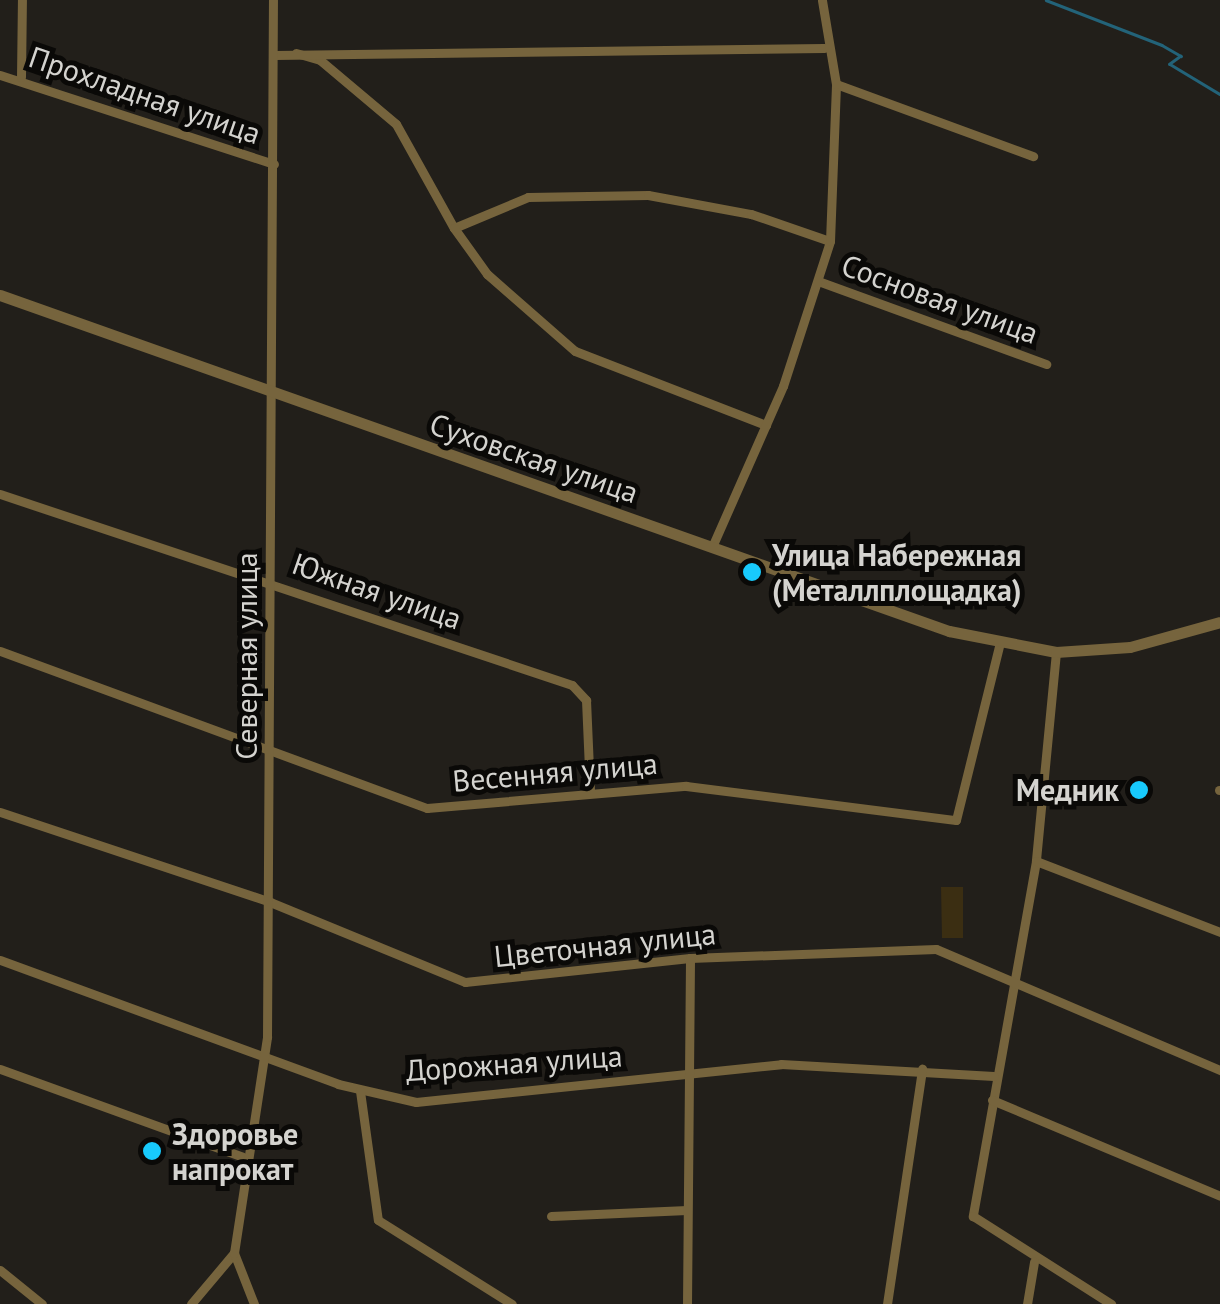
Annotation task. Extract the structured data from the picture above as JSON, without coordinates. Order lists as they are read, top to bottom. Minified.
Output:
{"streets":{"street":["Прохладная улица","Сосновая улица","Суховская улица","Южная улица","Северная улица","Весенняя улица","Цветочная улица","Дорожная улица"]},"crossings":[["Прохладная улица","Северная улица"],["Суховская улица","Северная улица"],["Суховская улица","Весенняя улица"],["Южная улица","Северная улица"],["Южная улица","Весенняя улица"],["Северная улица","Весенняя улица"],["Северная улица","Цветочная улица"],["Северная улица","Дорожная улица"]],"places":["Улица Набережная (Металлплощадка)","Медник","Здоровье напрокат"]}
